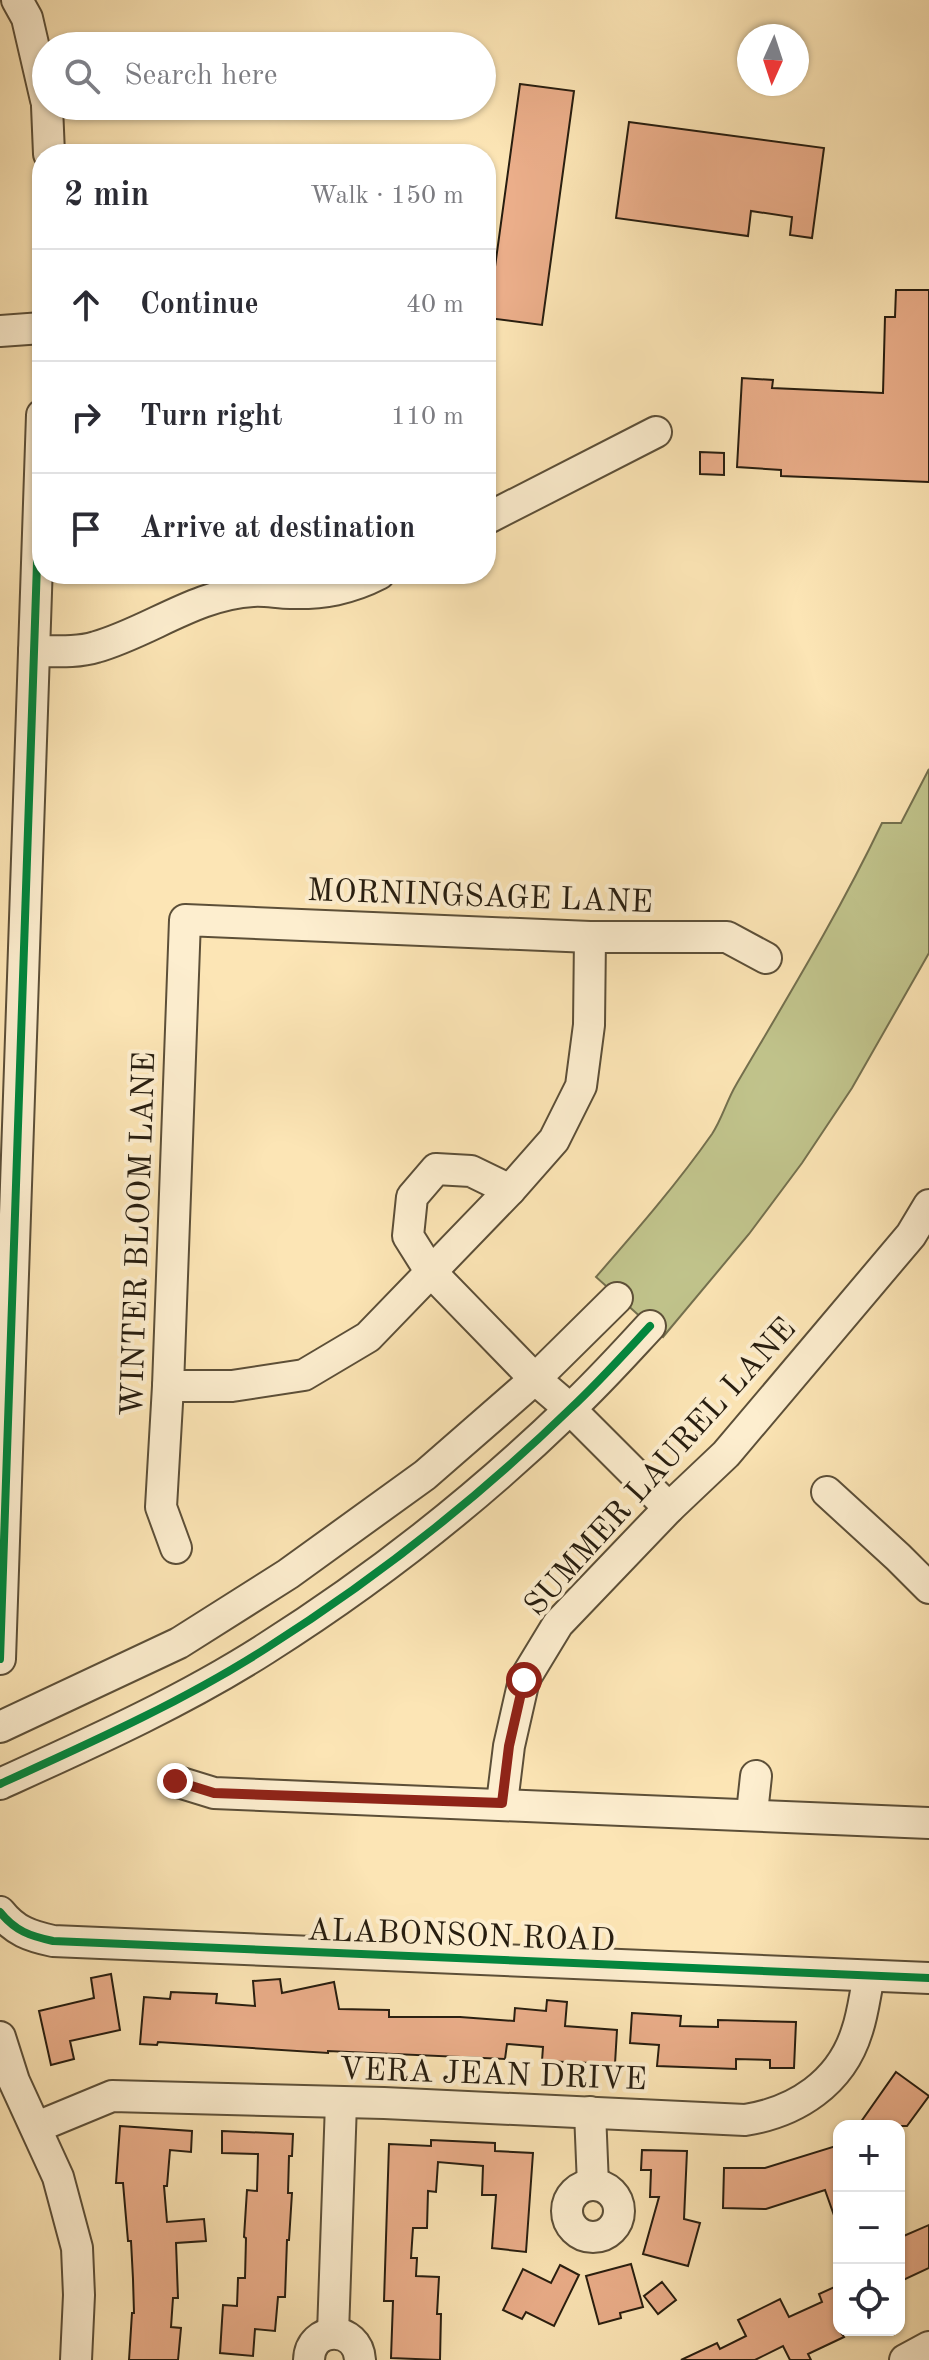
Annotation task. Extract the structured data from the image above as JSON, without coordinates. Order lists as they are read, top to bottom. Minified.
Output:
{"streets":{"street":["MORNINGSAGE LANE","WINTER BLOOM LANE","SUMMER LAUREL LANE","ALABONSON ROAD","VERA JEAN DRIVE"]},"crossings":[["MORNINGSAGE LANE","WINTER BLOOM LANE"],["ALABONSON ROAD","VERA JEAN DRIVE"]],"north":"bottom","page":{"search":"Search here","heading":["2 min","Walk · 150 m"],"list":[["Continue","40 m"],["Turn right","110 m"],"Arrive at destination"],"map_buttons":["+","−"]}}
